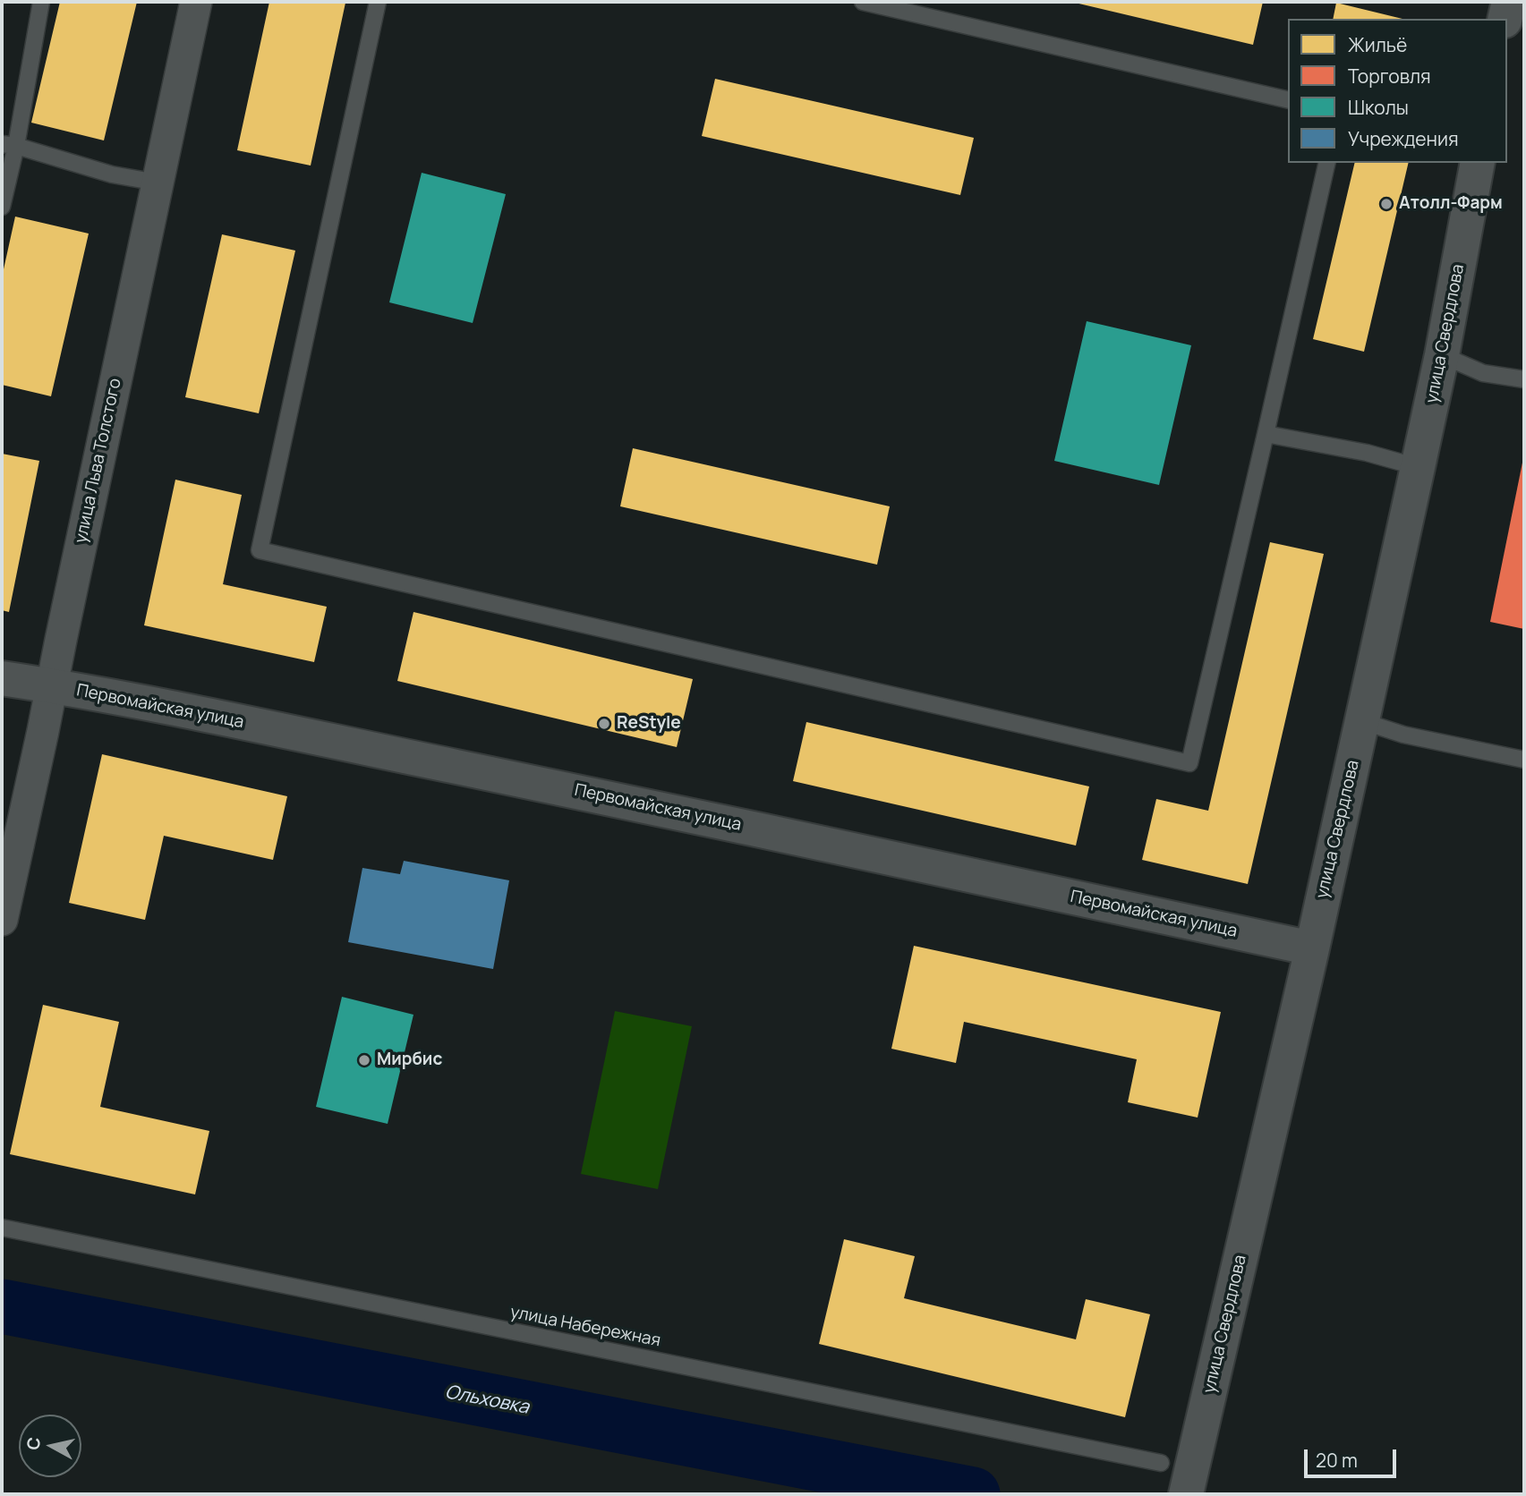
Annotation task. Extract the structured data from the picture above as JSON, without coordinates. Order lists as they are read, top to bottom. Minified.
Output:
{"streets":{"main road":["улица Свердлова","Первомайская улица"],"street":["улица Льва Толстого"],"lane":["улица Набережная"]},"crossings":[["улица Свердлова","Первомайская улица"],["улица Свердлова","улица Набережная"],["улица Льва Толстого","Первомайская улица"]],"water":["Ольховка"],"places":["Атолл-Фарм","ReStyle","Мирбис"],"legend":["Жильё","Торговля","Школы","Учреждения"],"scale_bar":"20 m","north":"left"}
